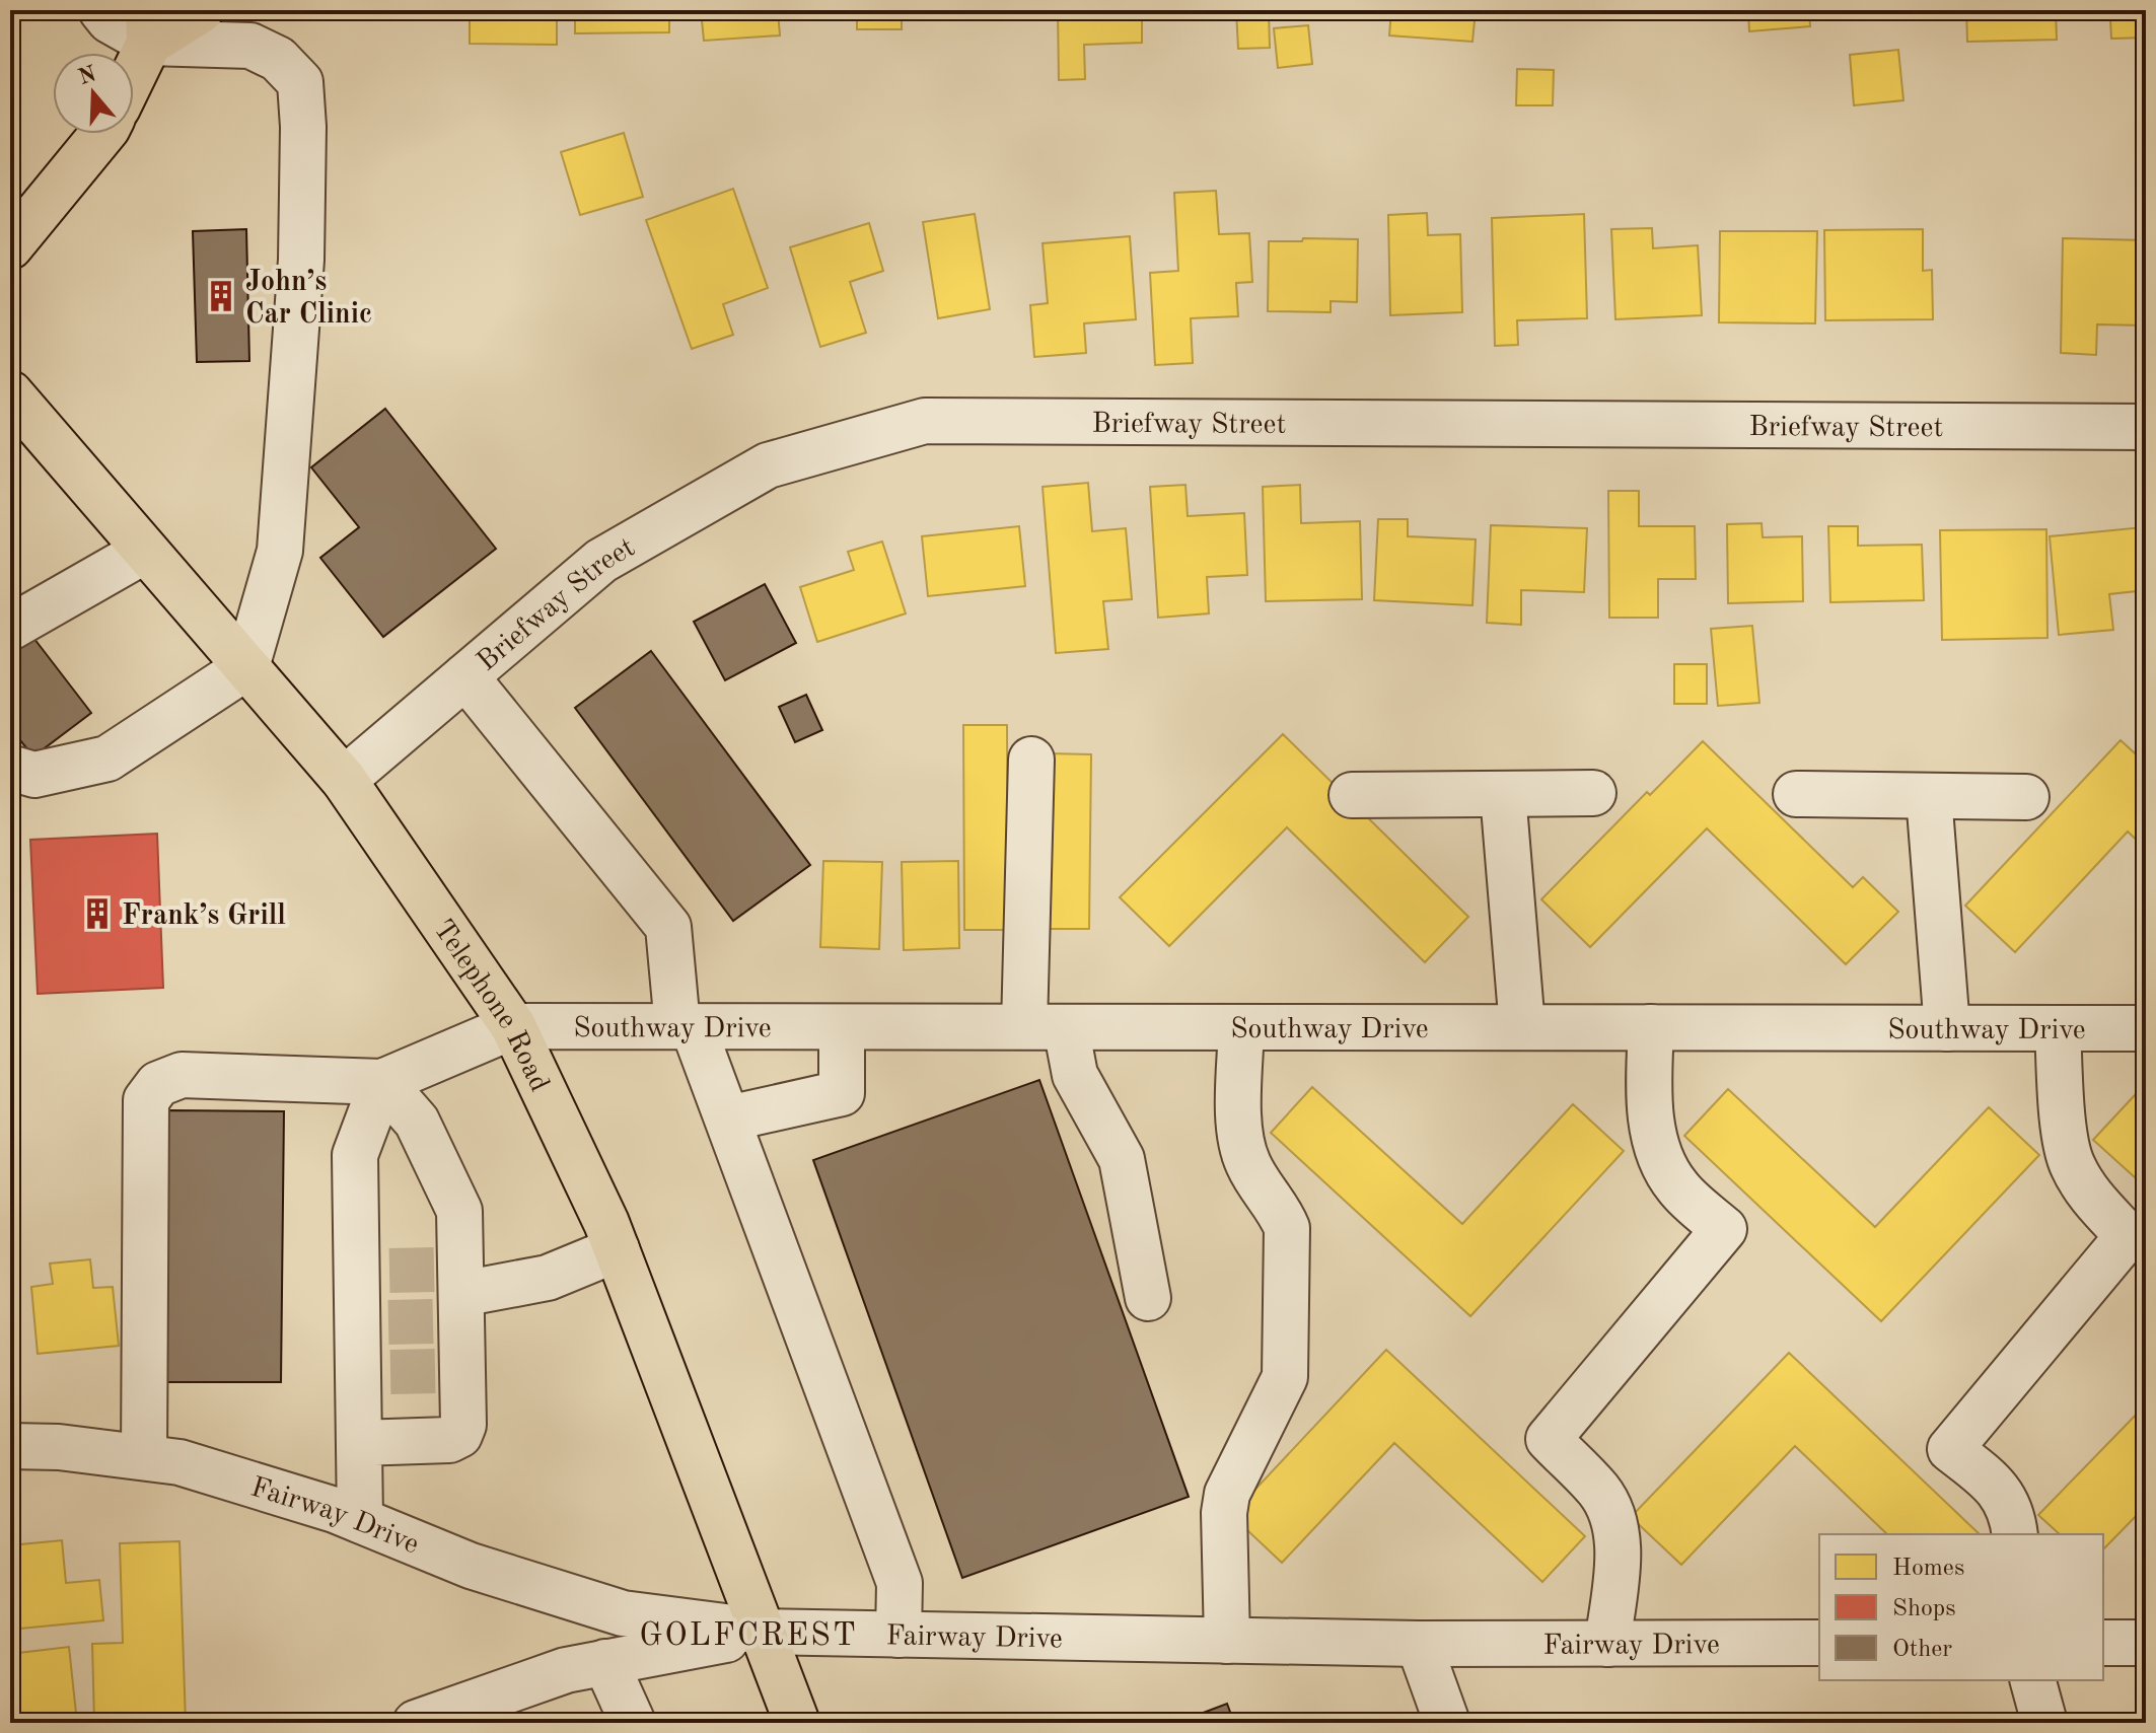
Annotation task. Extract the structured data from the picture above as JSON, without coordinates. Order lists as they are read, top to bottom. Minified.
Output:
{"streets":{"main road":["Telephone Road"],"street":["Briefway Street","Southway Drive","Fairway Drive"]},"crossings":[["Briefway Street","Telephone Road"],["Telephone Road","Southway Drive"],["Telephone Road","Fairway Drive"]],"districts":["GOLFCREST"],"places":{"building":["John’s Car Clinic","Frank’s Grill"]},"legend":["Homes","Shops","Other"],"north":"top"}
